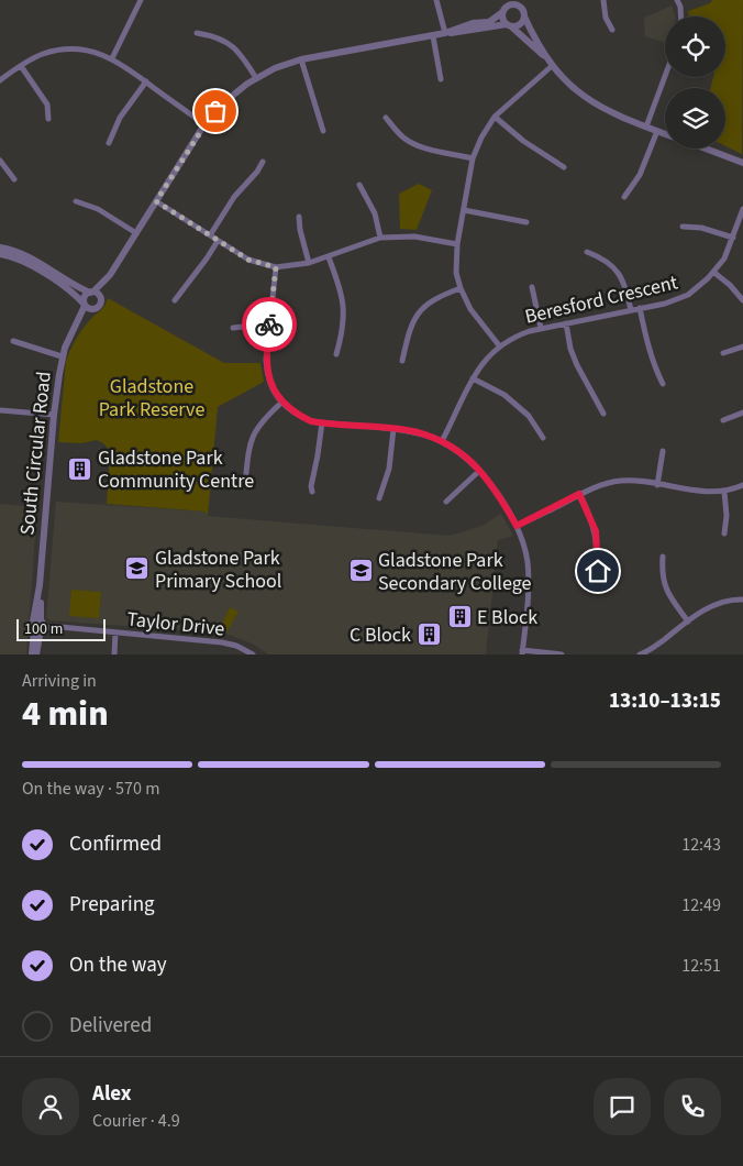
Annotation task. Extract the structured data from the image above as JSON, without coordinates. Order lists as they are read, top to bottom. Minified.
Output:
{"streets":{"street":["Beresford Crescent","South Circular Road","Taylor Drive"]},"crossings":[["South Circular Road","Taylor Drive"]],"parks":["Gladstone Park Reserve"],"places":{"building":["Gladstone Park Community Centre","E Block","C Block"],"school or university":["Gladstone Park Primary School","Gladstone Park Secondary College"]},"scale_bar":"100 m","page":{"scale":"100 m","heading":["4 min","Arriving in","13:10–13:15"],"panel":["Alex","Courier · 4.9"],"bar":"On the way · 570 m","list":[["Confirmed","12:43"],["Preparing","12:49"],["On the way","12:51"],"Delivered"]}}
